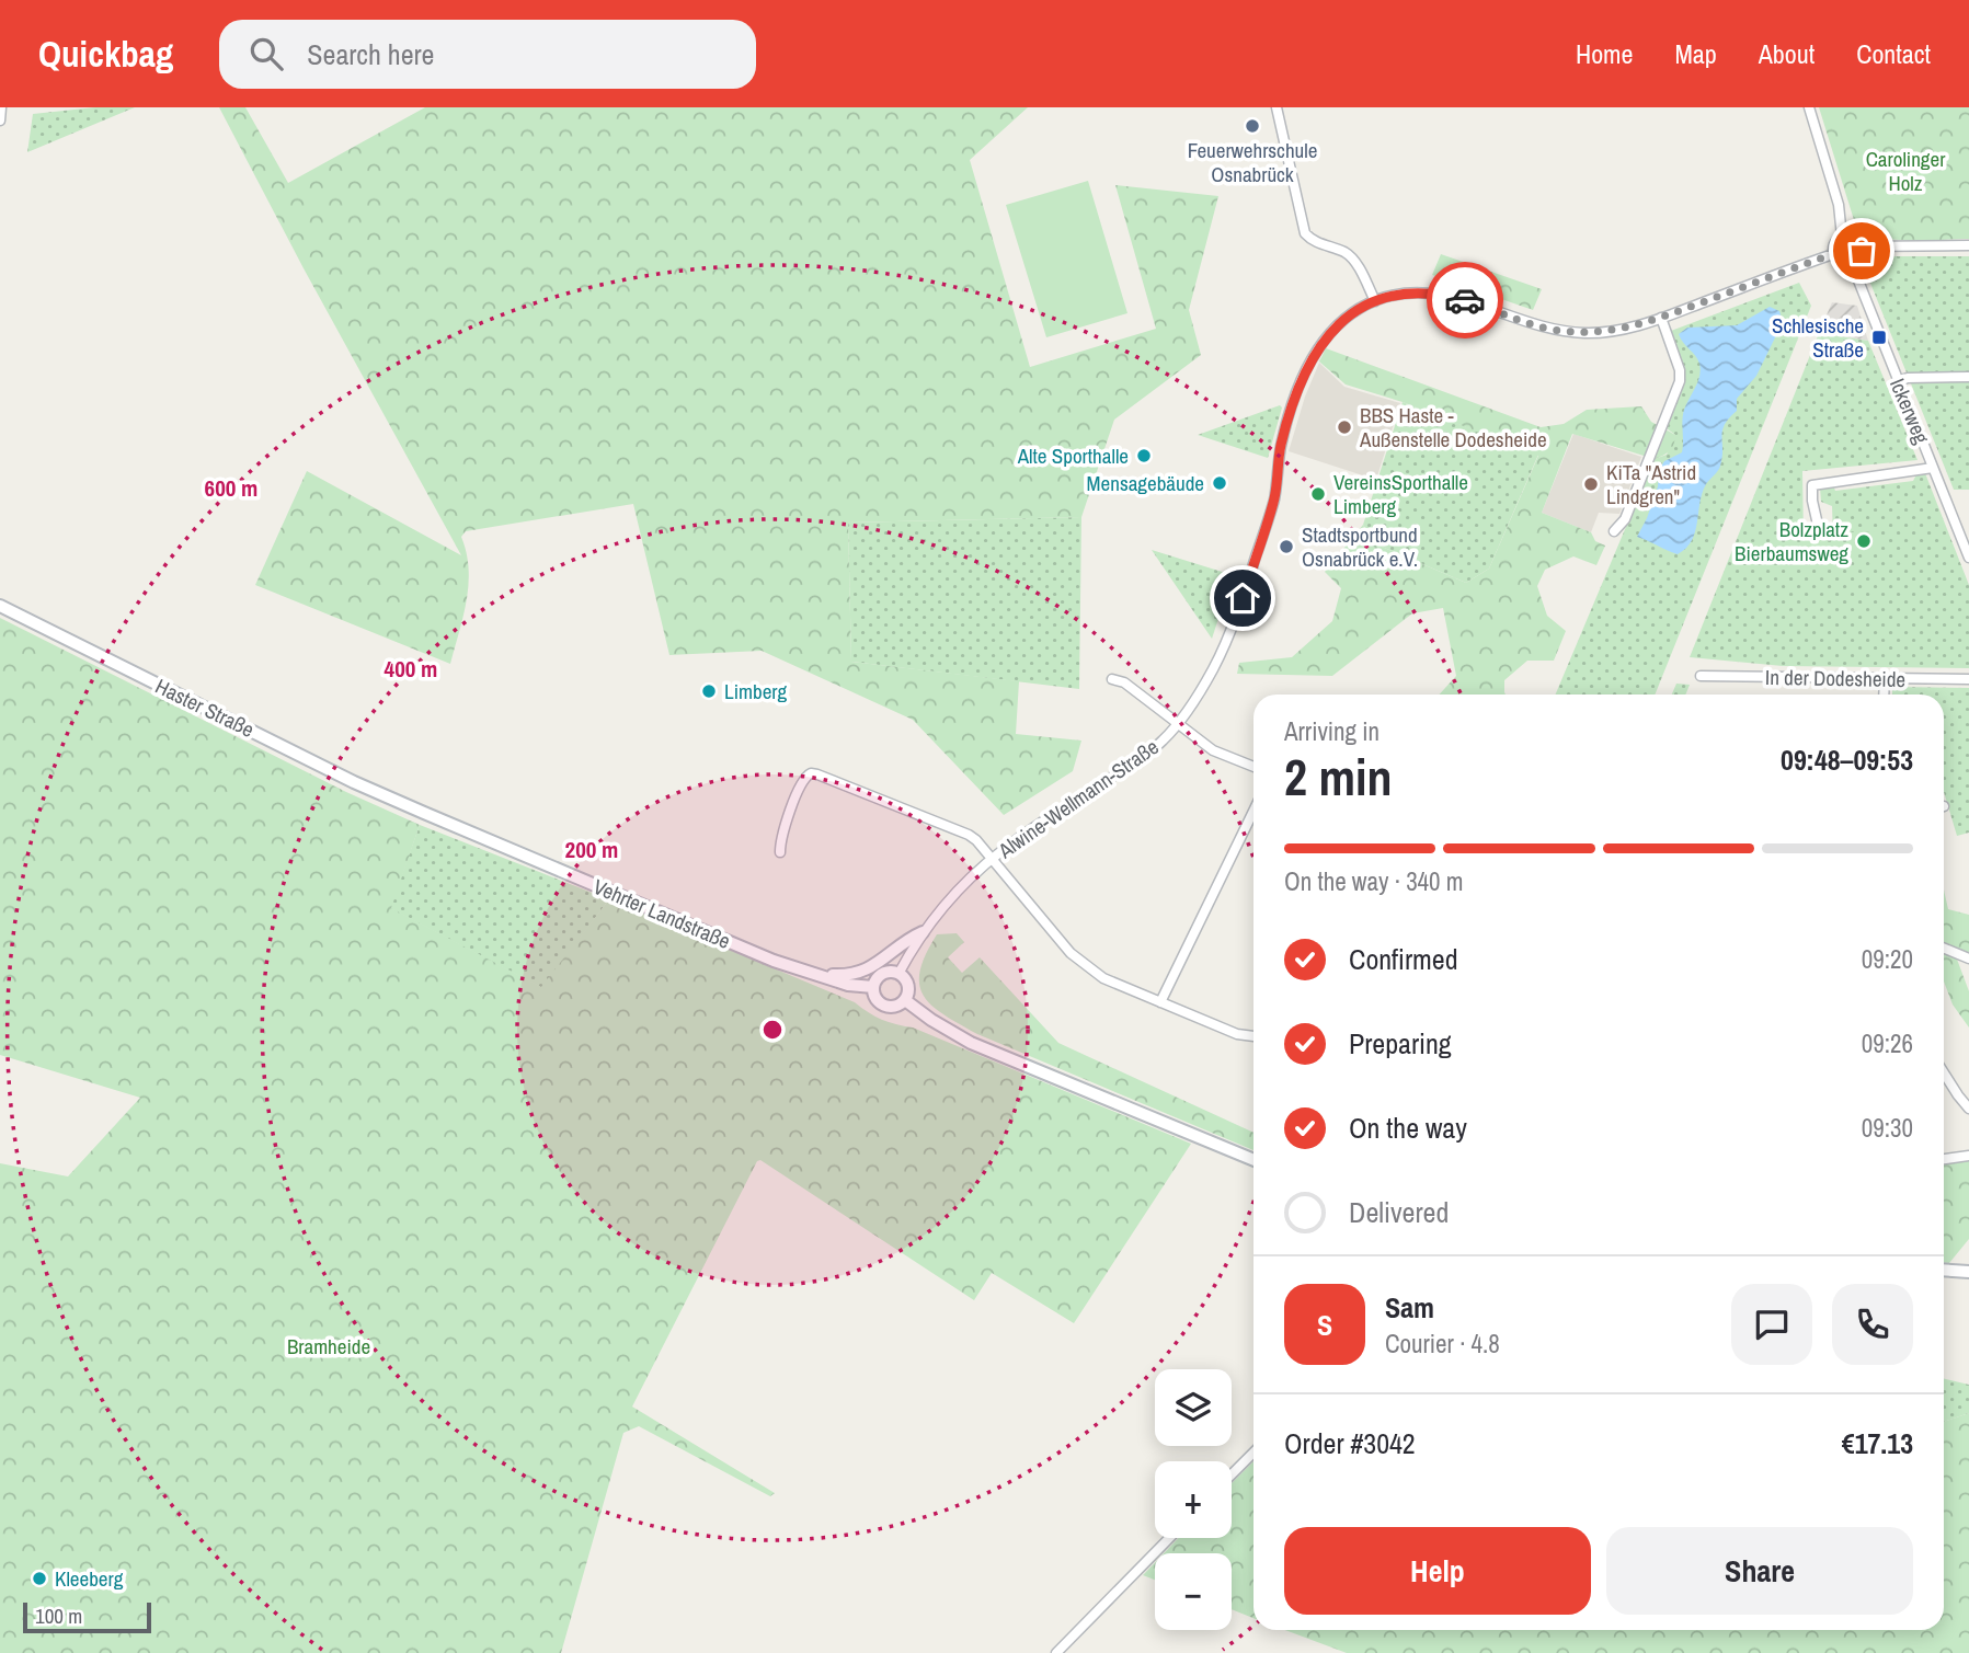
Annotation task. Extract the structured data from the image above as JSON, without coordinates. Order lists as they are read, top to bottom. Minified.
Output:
{"streets":{"main road":["Haster Straße","Vehrter Landstraße"],"street":["Ickerweg","In der Dodesheide","Alwine-Wellmann-Straße"]},"crossings":[["Ickerweg","Alwine-Wellmann-Straße"],["Haster Straße","Vehrter Landstraße"],["Alwine-Wellmann-Straße","Vehrter Landstraße"]],"parks":["Carolinger Holz","Bramheide"],"places":{"other":["Feuerwehrschule Osnabrück","BBS Haste - Außenstelle Dodesheide","Alte Sporthalle","Mensagebäude","KiTa \"Astrid Lindgren\"","VereinsSporthalle Limberg","Bolzplatz Bierbaumsweg","Stadtsportbund Osnabrück e.V.","Limberg","Kleeberg"],"transit":["Schlesische Straße"]},"scale_bar":"100 m","page":{"header":"Quickbag","search":"Search here","nav":["Home","Map","About","Contact"],"heading":["2 min","Arriving in","09:48–09:53"],"panel":["Sam","Courier · 4.8","Order #3042","€17.13"],"bar":"On the way · 340 m","list":[["Confirmed","09:20"],["Preparing","09:26"],["On the way","09:30"],"Delivered"],"round":"S","map_buttons":["+","−"],"buttons":["Help","Share"],"scale":"100 m"},"rings":["600 m","400 m","200 m"]}
